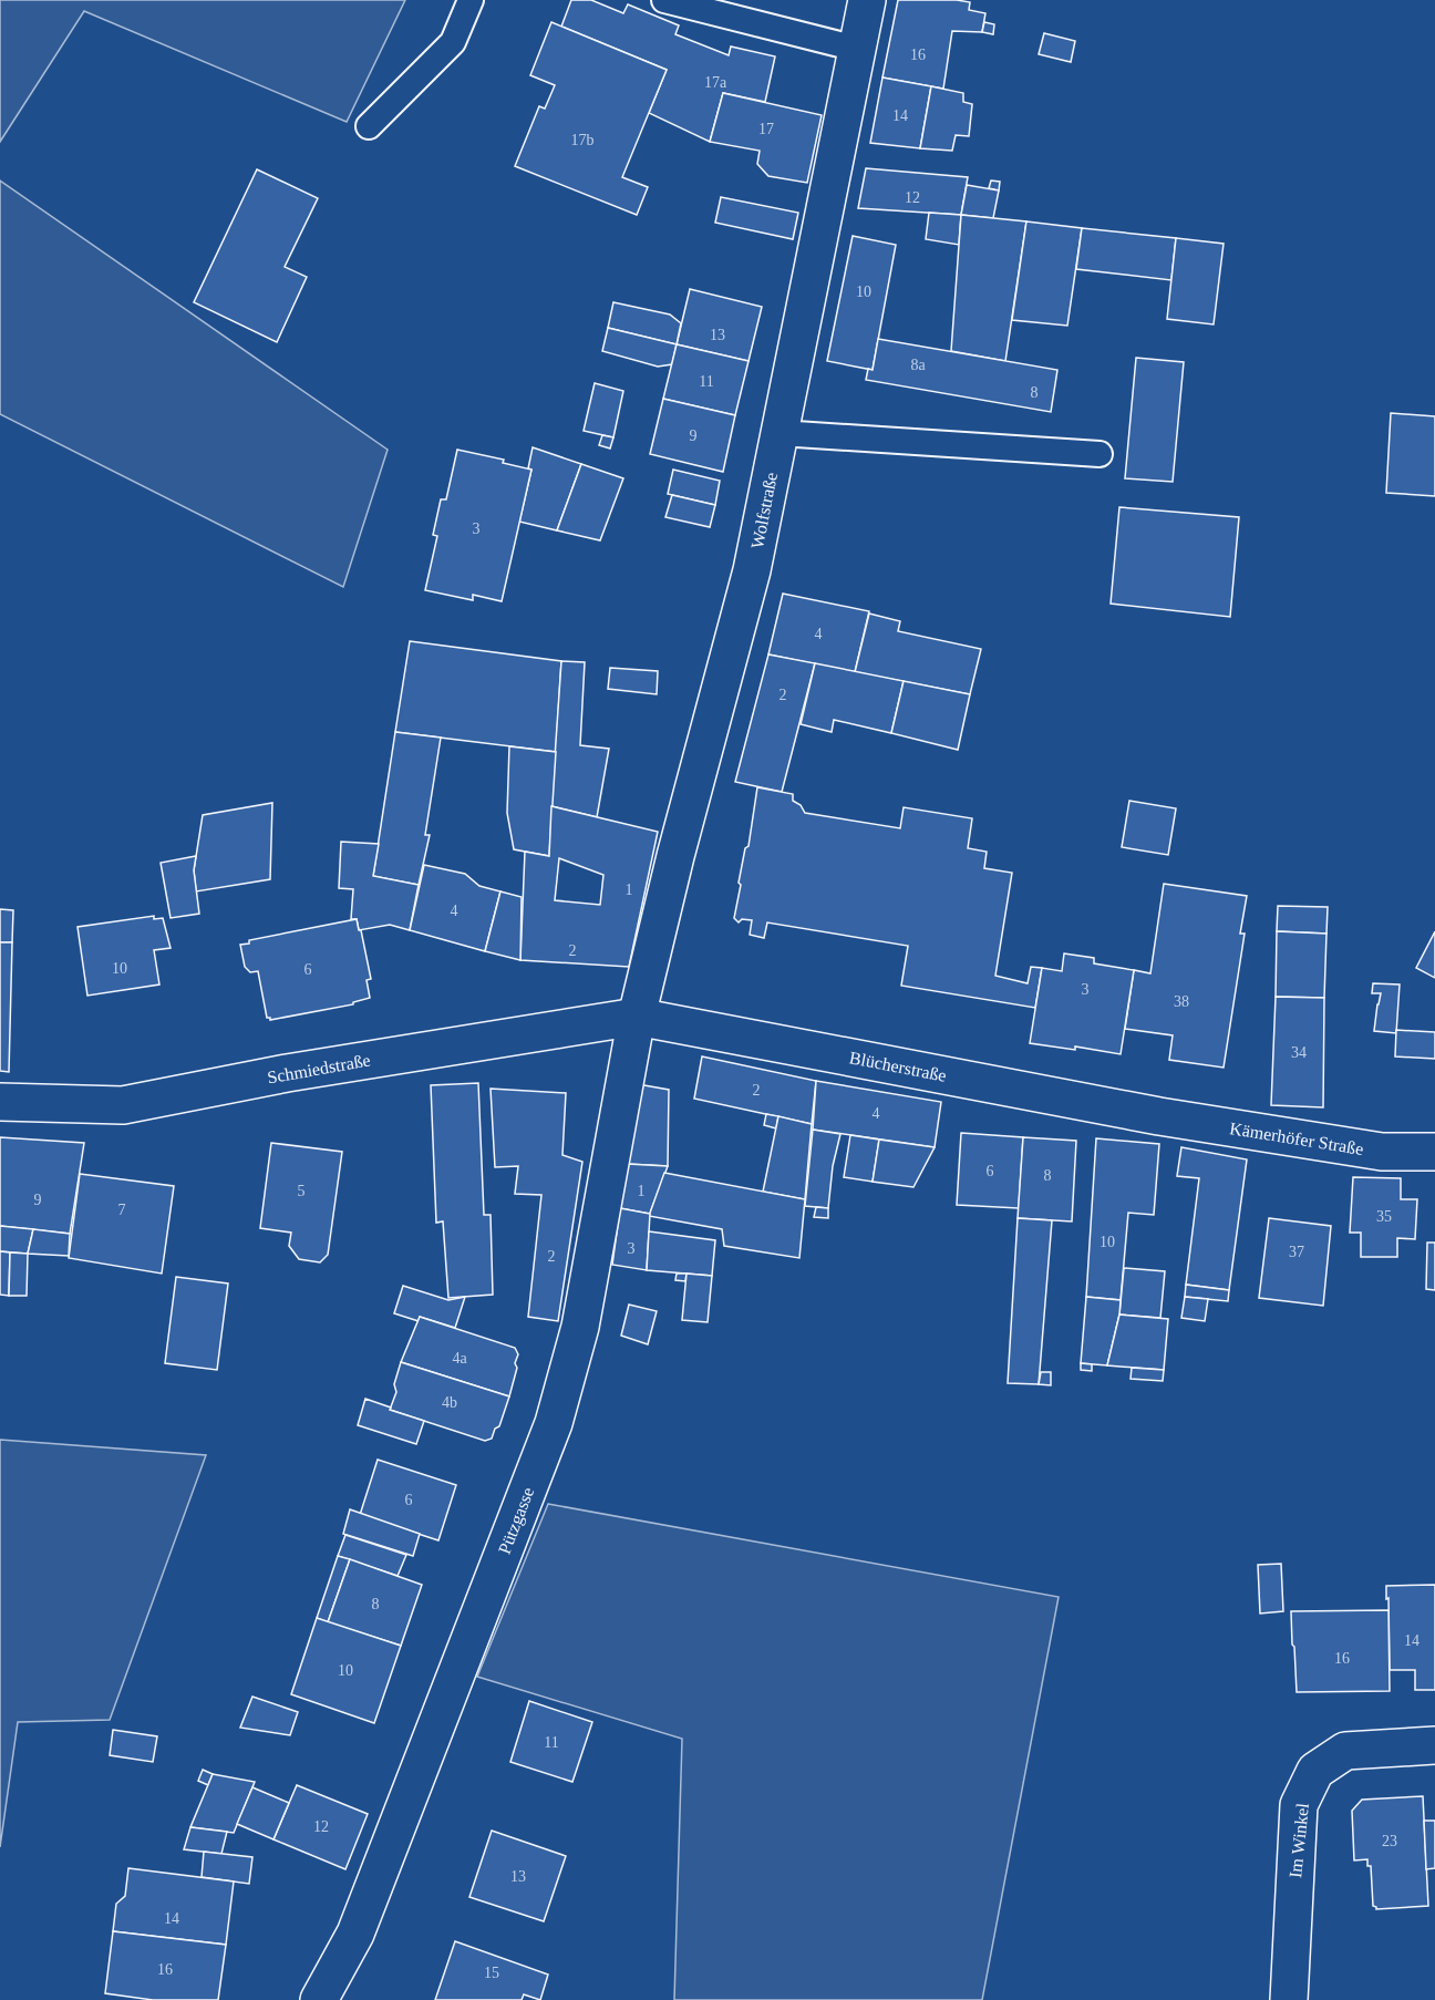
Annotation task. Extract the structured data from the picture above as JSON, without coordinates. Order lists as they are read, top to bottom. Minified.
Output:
{"streets":{"street":["Wolfstraße","Blücherstraße","Schmiedstraße","Kämerhöfer Straße","Pützgasse","Im Winkel"]},"crossings":[["Wolfstraße","Blücherstraße"],["Wolfstraße","Schmiedstraße"],["Wolfstraße","Pützgasse"],["Blücherstraße","Schmiedstraße"],["Blücherstraße","Kämerhöfer Straße"],["Blücherstraße","Pützgasse"],["Schmiedstraße","Pützgasse"]],"house_numbers":["16","17a","14","17","17b","12","10","13","8a","11","8","9","3","4","2","1","4","2","10","6","3","38","34","2","4","6","8","5","1","9","7","35","10","3","37","2","4a","4b","6","8","14","16","10","11","12","23","13","14","16","15"]}
